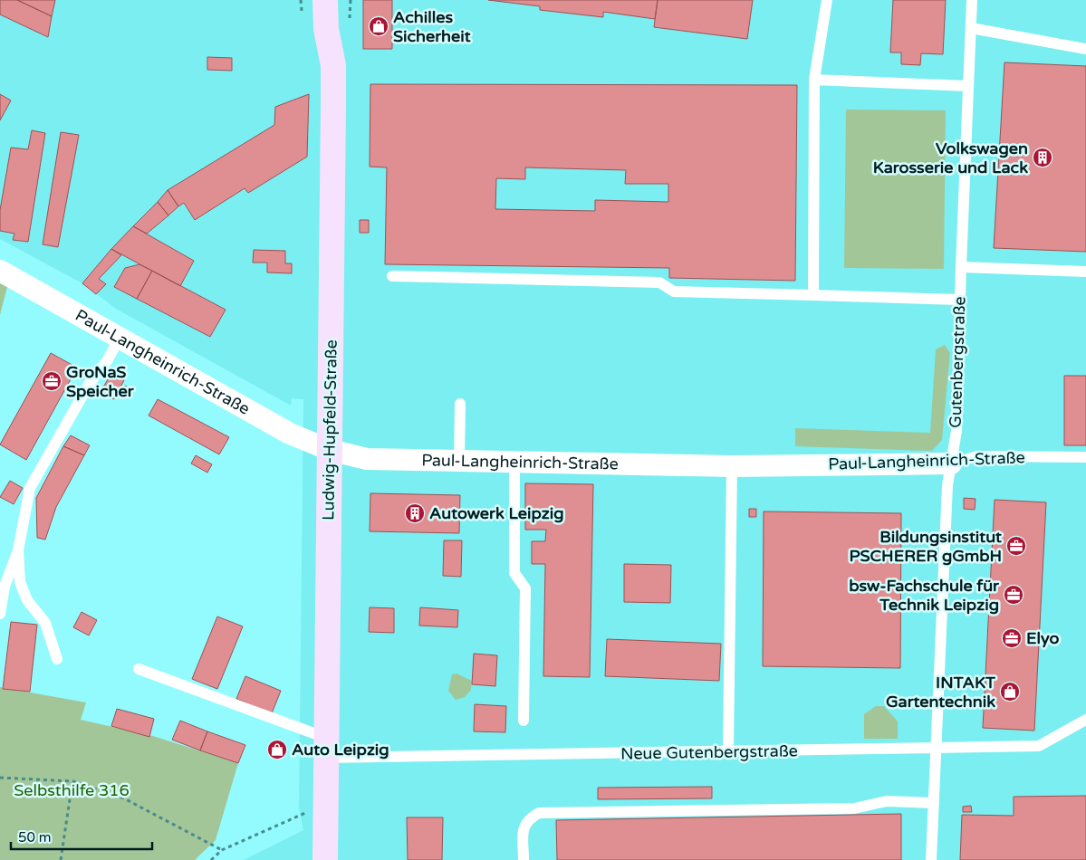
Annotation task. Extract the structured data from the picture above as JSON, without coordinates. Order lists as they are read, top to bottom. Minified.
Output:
{"streets":{"main road":["Ludwig-Hupfeld-Straße"],"street":["Paul-Langheinrich-Straße"],"lane":["Gutenbergstraße","Neue Gutenbergstraße"]},"crossings":[["Paul-Langheinrich-Straße","Gutenbergstraße"],["Paul-Langheinrich-Straße","Ludwig-Hupfeld-Straße"],["Gutenbergstraße","Neue Gutenbergstraße"],["Ludwig-Hupfeld-Straße","Neue Gutenbergstraße"]],"parks":["Selbsthilfe 316"],"places":{"shop":["Achilles Sicherheit","INTAKT Gartentechnik","Auto Leipzig"],"building":["Volkswagen Karosserie und Lack","Autowerk Leipzig"],"office":["GroNaS Speicher","Bildungsinstitut PSCHERER gGmbH","bsw-Fachschule für Technik Leipzig","Elyo"]},"scale_bar":"50 m"}
